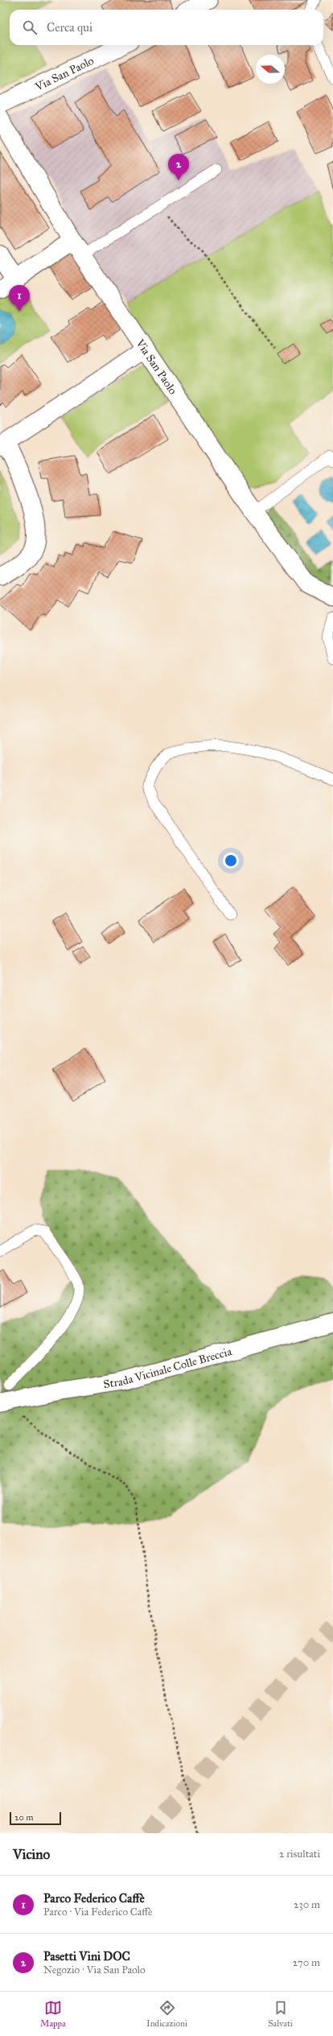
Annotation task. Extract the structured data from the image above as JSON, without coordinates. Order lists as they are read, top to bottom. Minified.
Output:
{"streets":{"street":["Via San Paolo","Strada Vicinale Colle Breccia"]},"scale_bar":"20 m","north":"left","page":{"search":"Cerca qui","pins":["2","1"],"scale":"20 m","heading":["Vicino","2 risultati"],"list":[{"mark":"1","name":"Parco Federico Caffè","note":"Parco · Via Federico Caffè","value":"230 m"},{"mark":"2","name":"Pasetti Vini DOC","note":"Negozio · Via San Paolo","value":"270 m"}],"nav":["Mappa","Indicazioni","Salvati"]}}
